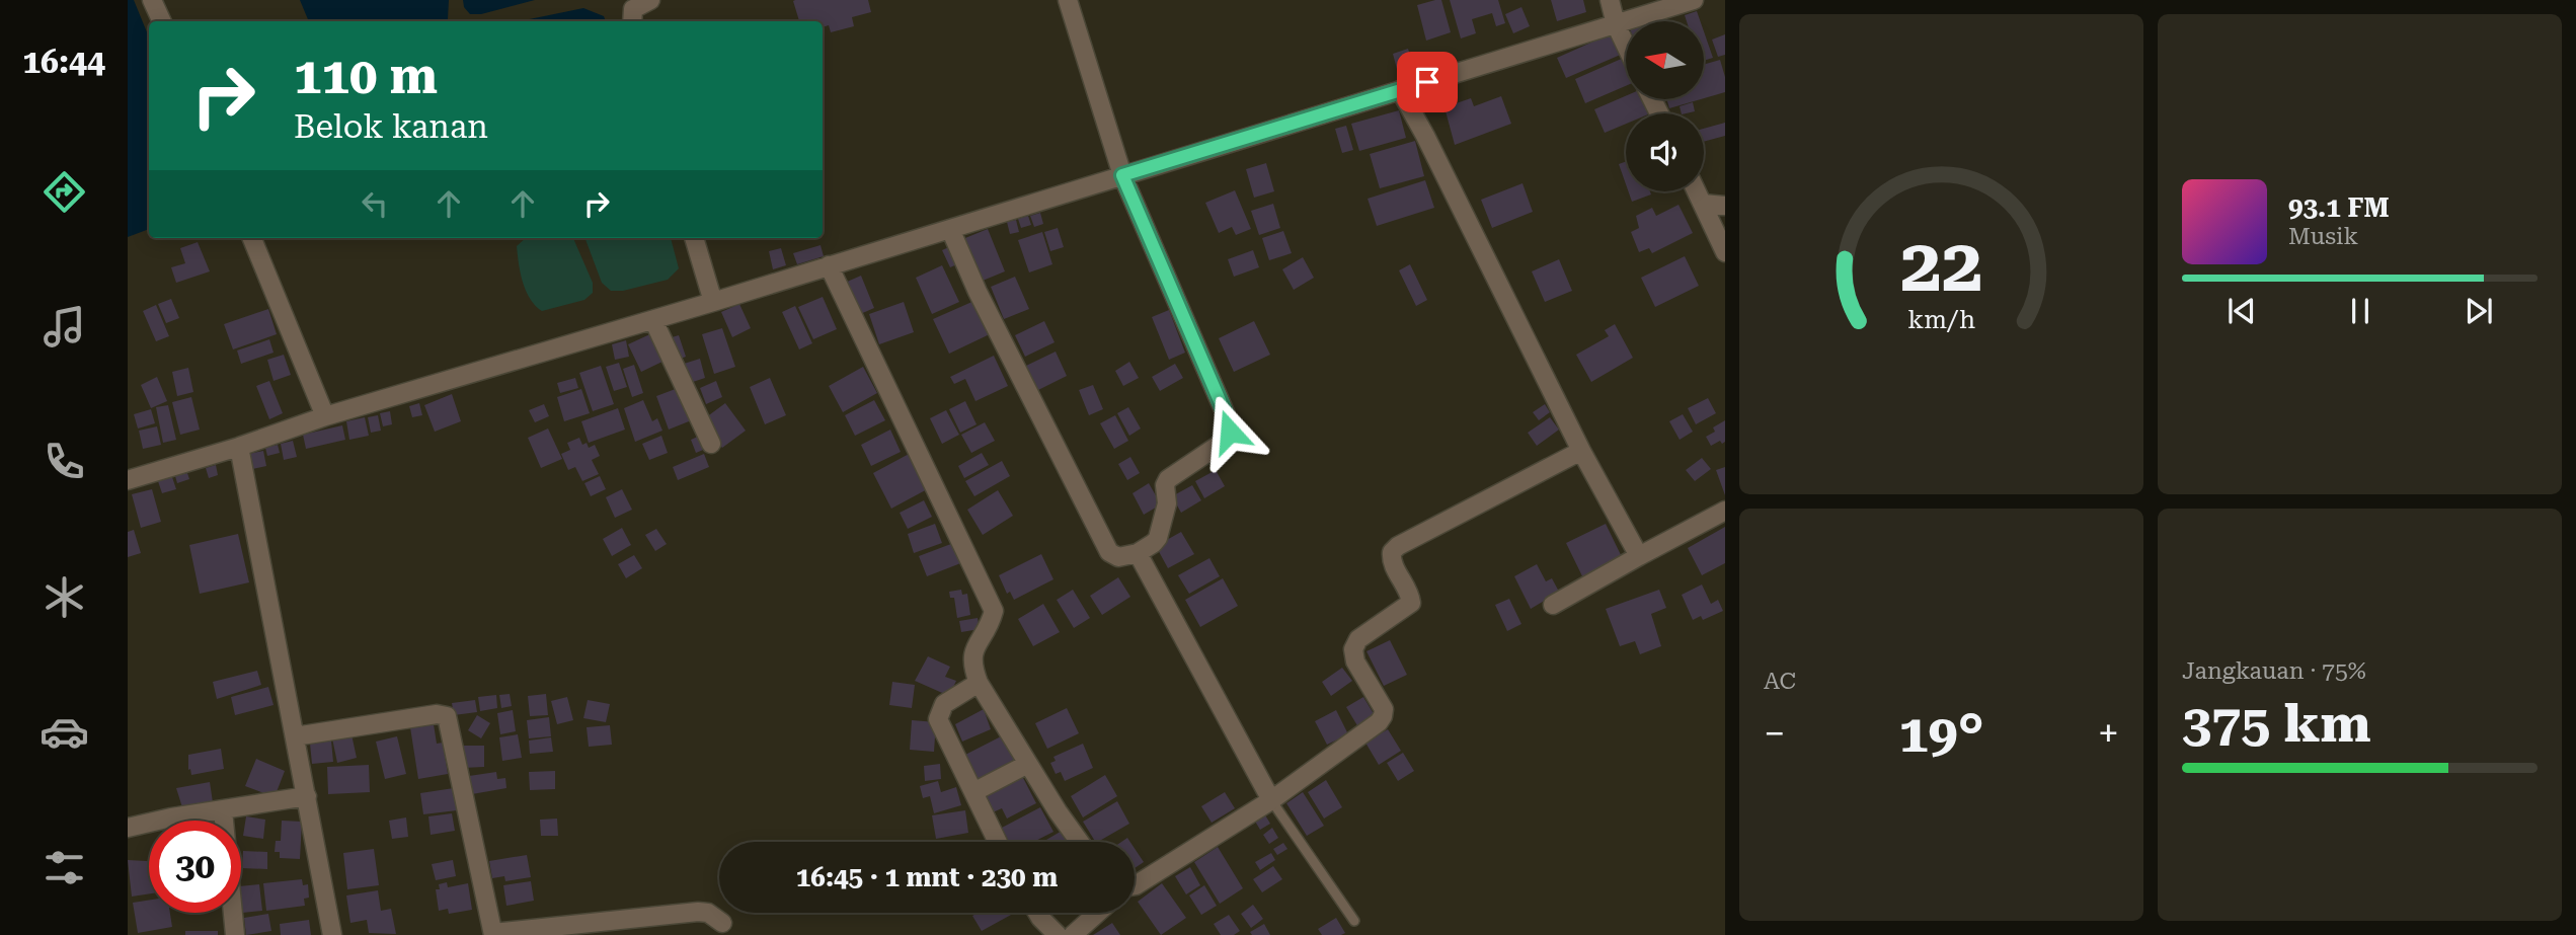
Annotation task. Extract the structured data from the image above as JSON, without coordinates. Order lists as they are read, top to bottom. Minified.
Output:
{"north":"left","page":{"tabs":"16:44","turn":["110 m","Belok kanan"],"song":["93.1 FM","Musik"],"tile":["AC",["Jangkauan · 75%","375 km"]],"heat":["−","19°","+"],"limit":"30","trip":"16:45 · 1 mnt · 230 m","gauge":["22","km/h"]}}
